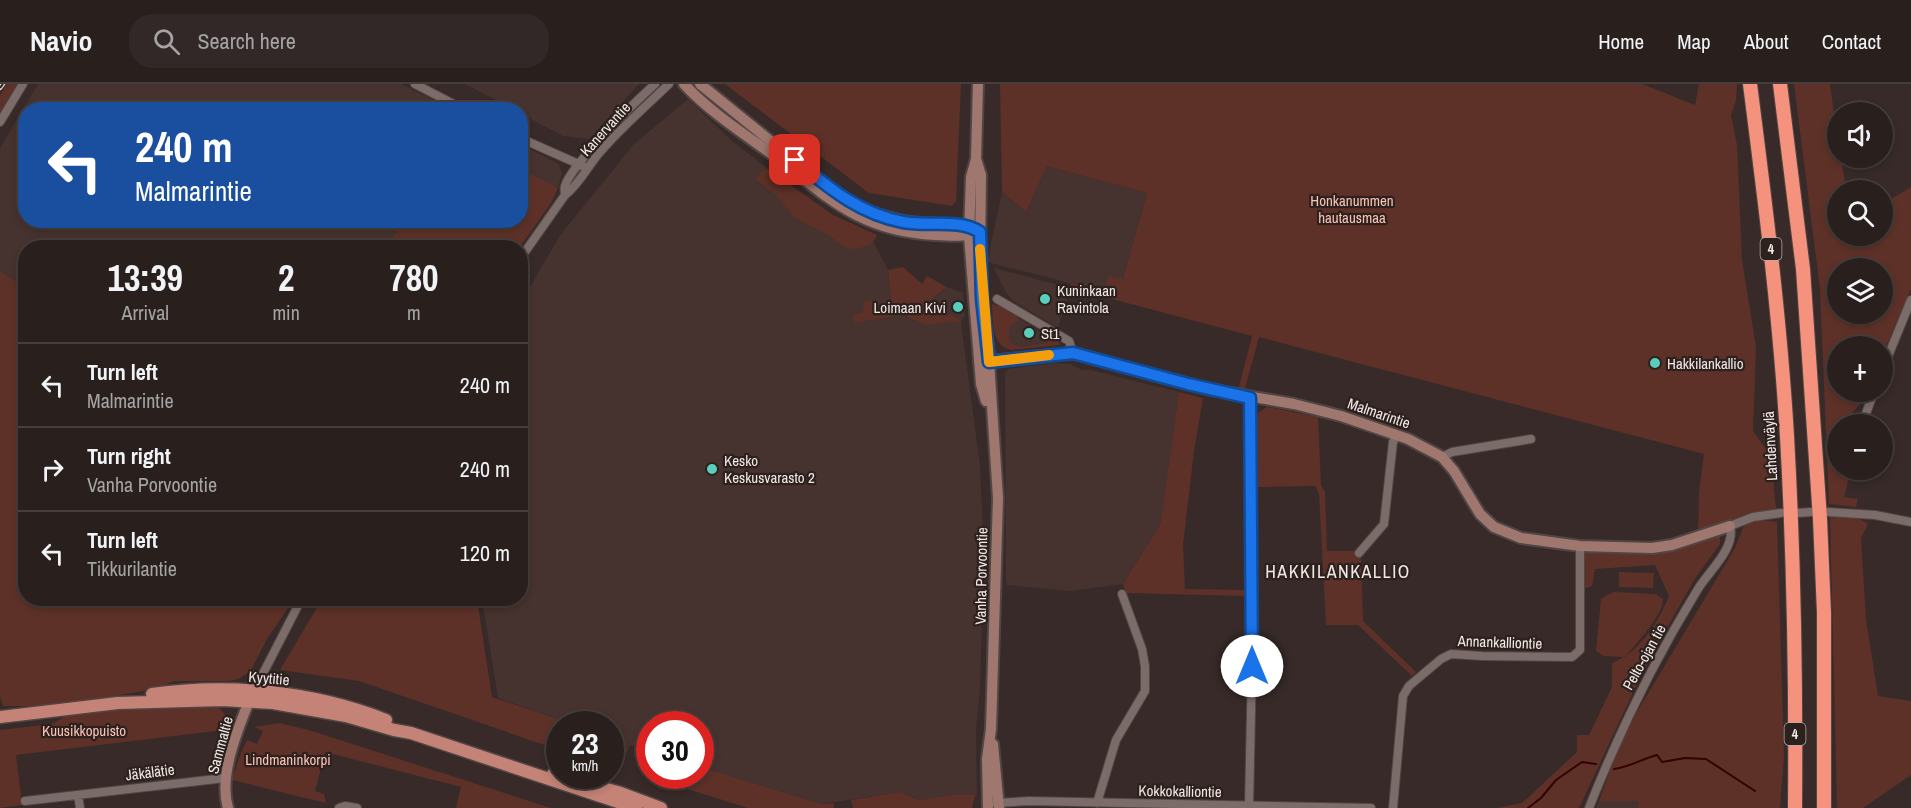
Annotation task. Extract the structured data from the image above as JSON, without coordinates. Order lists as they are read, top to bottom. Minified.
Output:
{"streets":{"highway":["4","Lahdenväylä"],"main road":["Malmarintie","Vanha Porvoontie","Kyytitie","Sammaltie"],"street":["Kanervantie","Annankalliontie","Pelto-ojan tie","Jäkälätie","Kokkokalliontie"]},"crossings":[["Malmarintie","Vanha Porvoontie"],["Malmarintie","Annankalliontie"],["Malmarintie","Pelto-ojan tie"],["Vanha Porvoontie","Kokkokalliontie"],["Kyytitie","Sammaltie"],["Sammaltie","Jäkälätie"]],"districts":["HAKKILANKALLIO"],"parks":["Honkanummen hautausmaa","Kuusikkopuisto","Lindmaninkorpi"],"places":["Kuninkaan Ravintola","Loimaan Kivi","St1","Hakkilankallio","Kesko Keskusvarasto 2"],"page":{"header":"Navio","search":"Search here","nav":["Home","Map","About","Contact"],"map_buttons":["+","−"],"turn":["240 m","Malmarintie"],"eta":["13:39","Arrival","2","min","780","m"],"list":[{"name":"Turn left","note":"Malmarintie","value":"240 m"},{"name":"Turn right","note":"Vanha Porvoontie","value":"240 m"},{"name":"Turn left","note":"Tikkurilantie","value":"120 m"}],"speed":"23 km/h","limit":"30"}}
